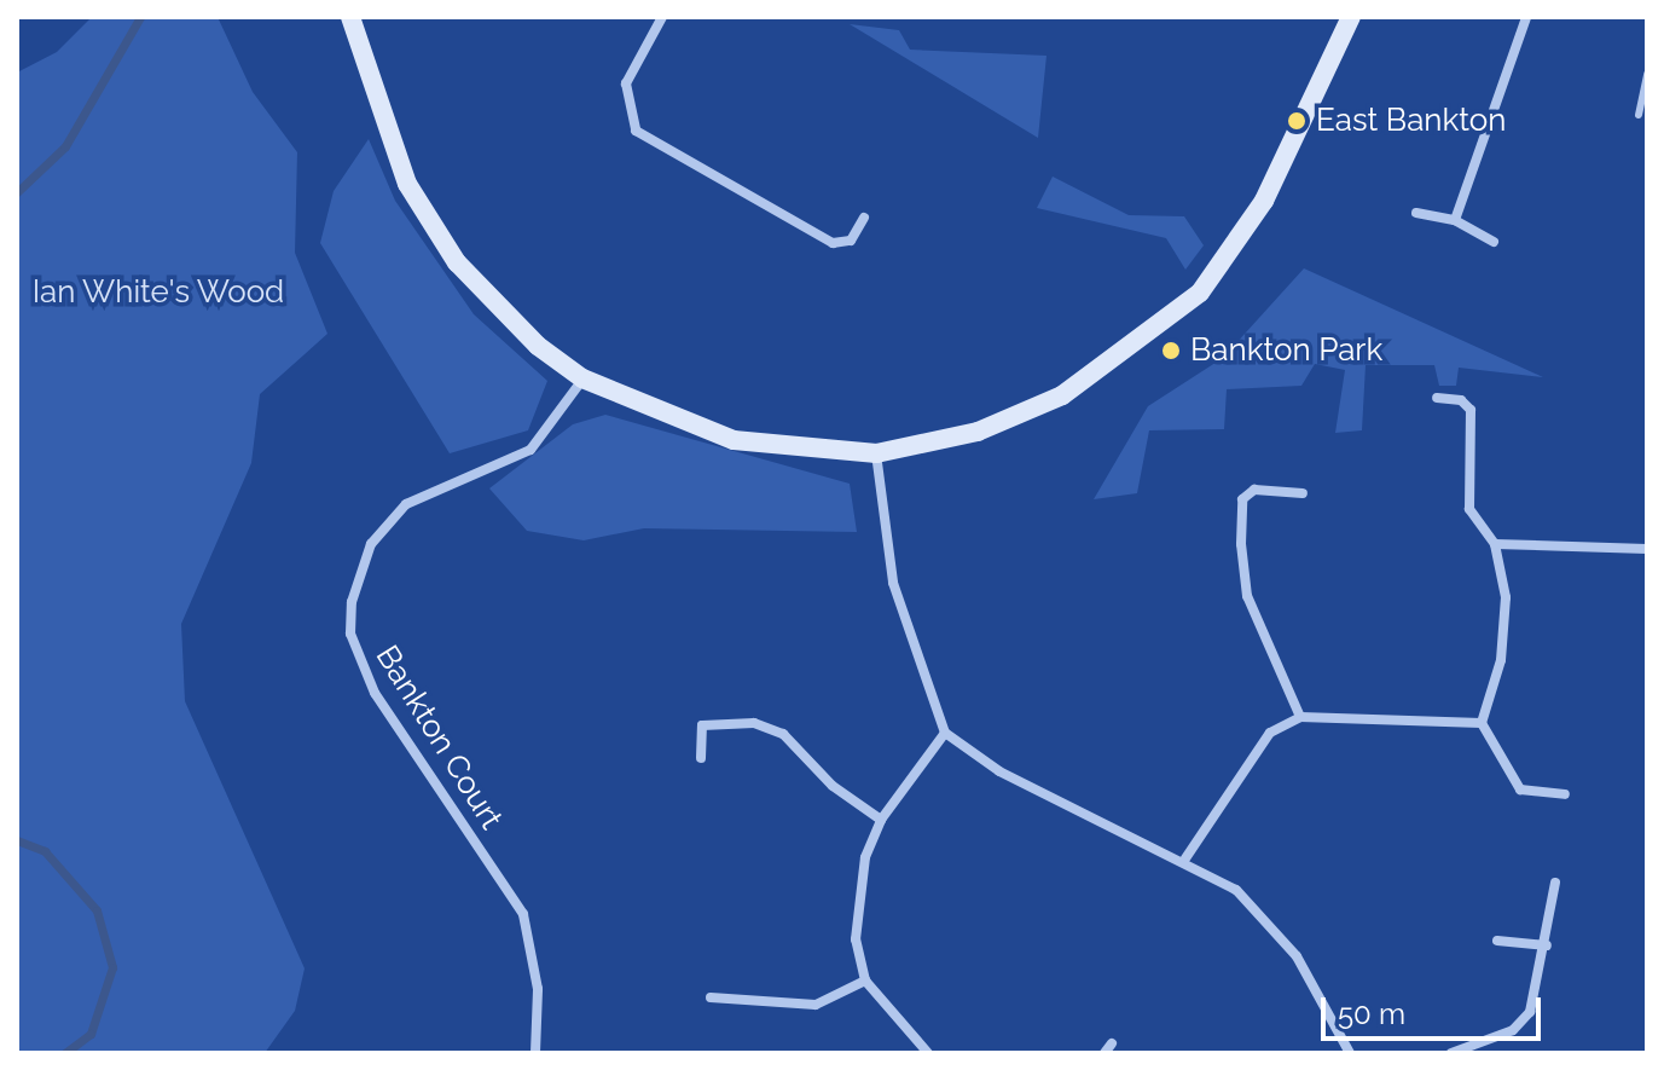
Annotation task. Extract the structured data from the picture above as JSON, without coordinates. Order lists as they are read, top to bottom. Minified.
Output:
{"streets":{"street":["Bankton Court"]},"parks":["Ian White's Wood"],"places":["East Bankton","Bankton Park"],"scale_bar":"50 m"}
